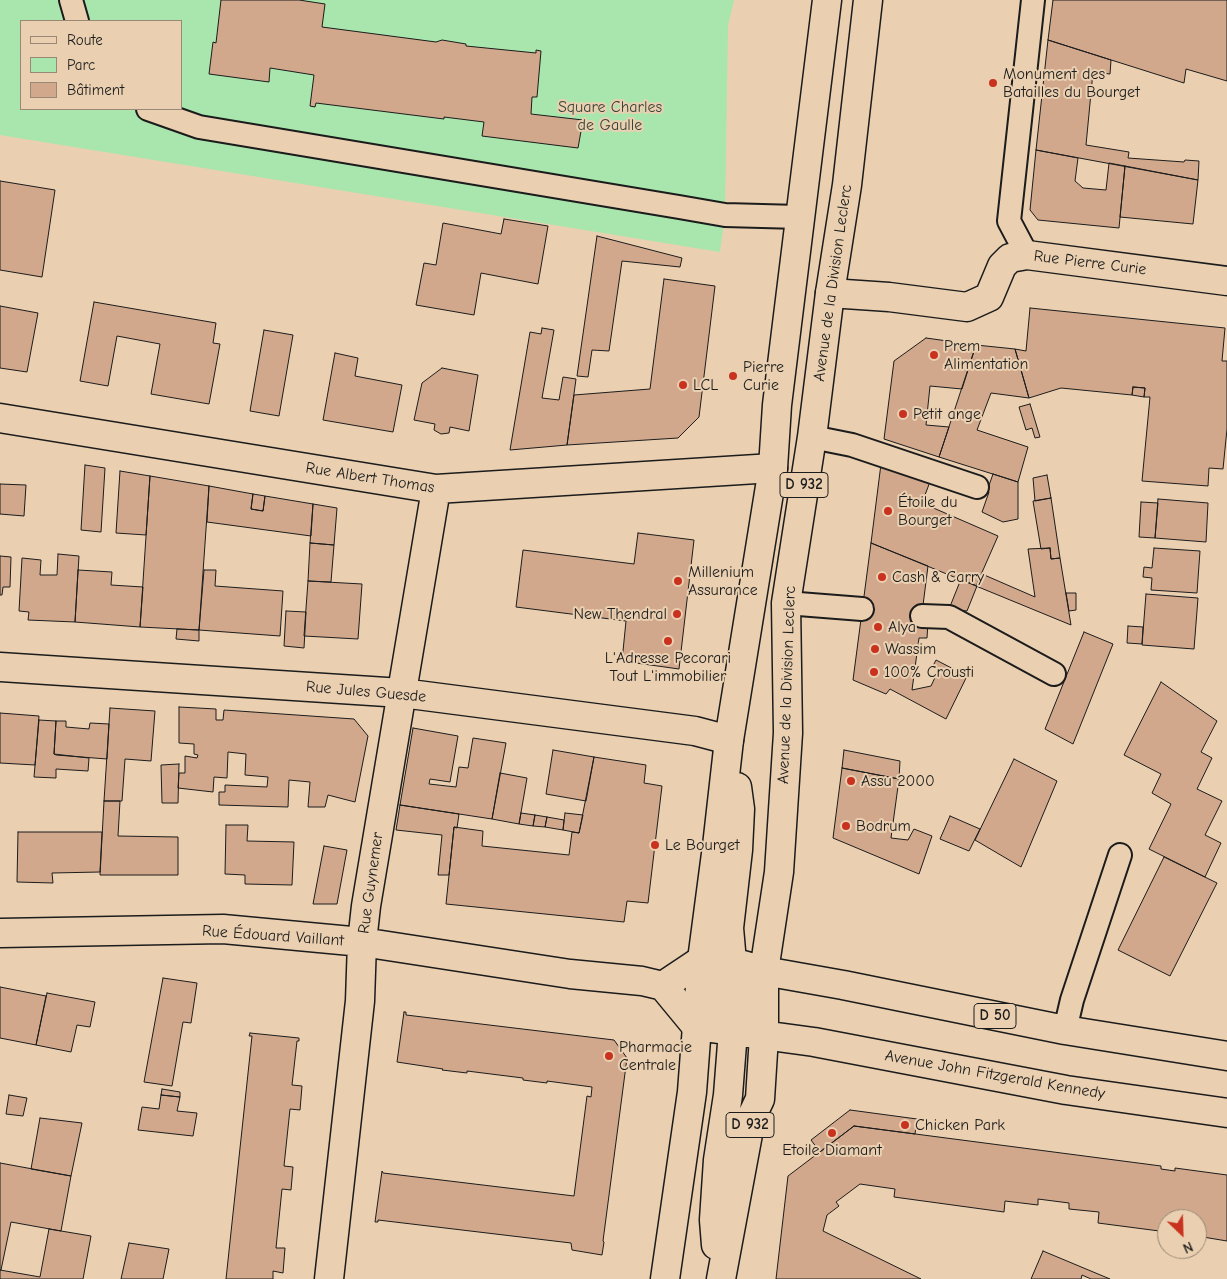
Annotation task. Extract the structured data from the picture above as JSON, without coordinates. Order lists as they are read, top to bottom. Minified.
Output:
{"streets":{"main road":["Rue Pierre Curie","Avenue de la Division Leclerc","Rue Albert Thomas","D 932","Rue Jules Guesde","Rue Guynemer","Rue Édouard Vaillant","D 50","Avenue John Fitzgerald Kennedy"]},"crossings":[["Rue Pierre Curie","Avenue de la Division Leclerc"],["Avenue de la Division Leclerc","D 50"],["Avenue de la Division Leclerc","Avenue John Fitzgerald Kennedy"],["Rue Albert Thomas","D 932"],["Rue Albert Thomas","Rue Guynemer"],["D 932","Rue Jules Guesde"],["D 932","Avenue John Fitzgerald Kennedy"],["Rue Jules Guesde","Rue Guynemer"],["Rue Guynemer","Rue Édouard Vaillant"]],"parks":["Square Charles de Gaulle"],"places":["Monument des Batailles du Bourget","Prem Alimentation","Pierre Curie","LCL","Petit ange","Étoile du Bourget","Cash & Carry","Millenium Assurance","New Thendral","Alya","L'Adresse Pecorari Tout L'immobilier","Wassim","100% Crousti","Assu 2000","Bodrum","Le Bourget","Pharmacie Centrale","Chicken Park","Etoile Diamant"],"legend":["Route","Parc","Bâtiment"],"north":"bottom right"}
